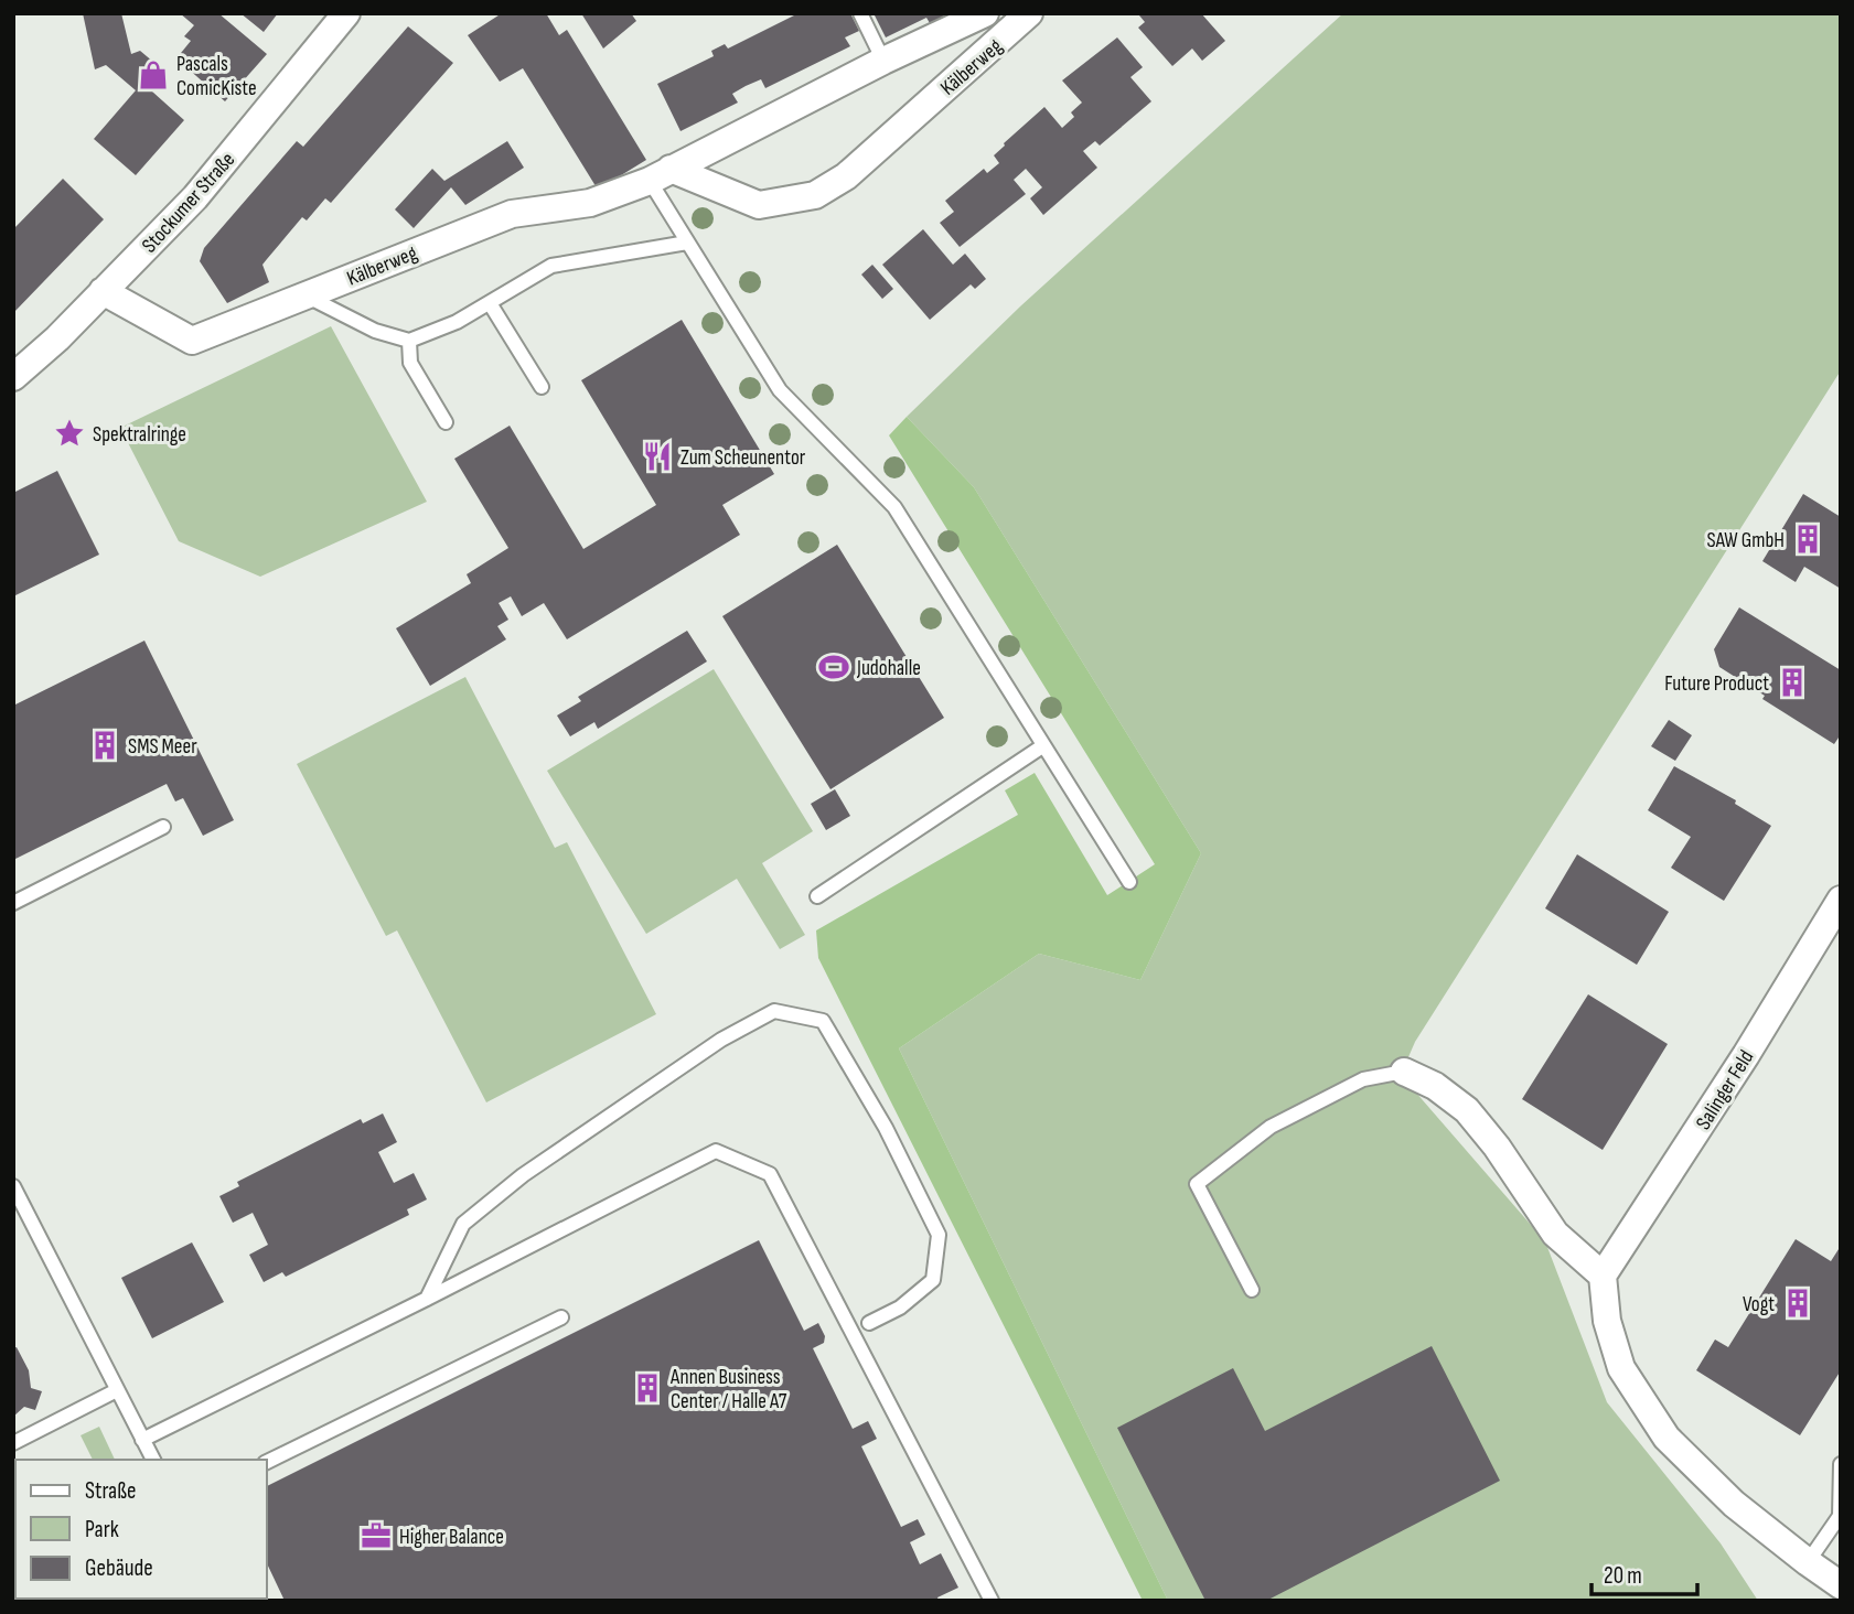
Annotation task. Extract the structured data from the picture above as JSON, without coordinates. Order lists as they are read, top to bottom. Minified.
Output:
{"streets":{"street":["Kälberweg","Stockumer Straße","Salinger Feld"]},"crossings":[["Kälberweg","Stockumer Straße"]],"places":{"shop":["Pascals ComicKiste"],"place":["Spektralringe"],"restaurant":["Zum Scheunentor"],"building":["SAW GmbH","Future Product","SMS Meer","Vogt","Annen Business Center / Halle A7"],"sports":["Judohalle"],"office":["Higher Balance"]},"legend":["Straße","Park","Gebäude"],"scale_bar":"20 m"}
